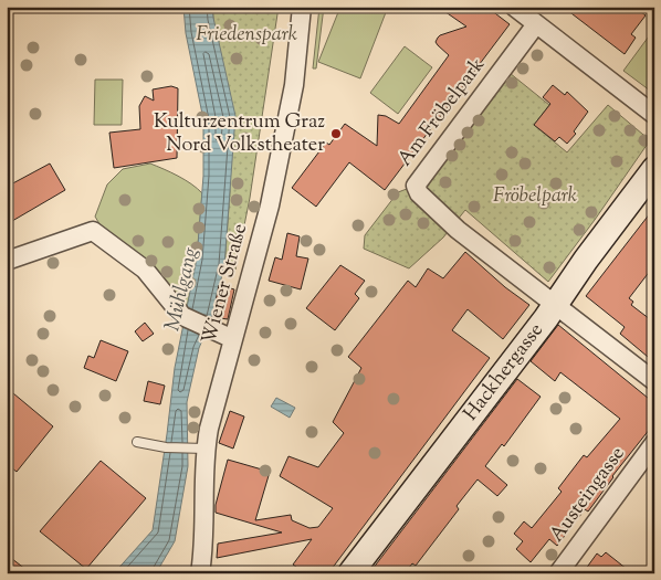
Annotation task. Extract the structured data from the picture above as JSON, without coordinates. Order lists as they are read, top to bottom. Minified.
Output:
{"streets":{"main road":["Hackhergasse"],"street":["Am Fröbelpark","Wiener Straße","Austeingasse"]},"crossings":[["Am Fröbelpark","Hackhergasse"]],"water":["Mühlgang"],"parks":["Friedenspark","Fröbelpark"],"places":["Kulturzentrum Graz Nord Volkstheater"]}
